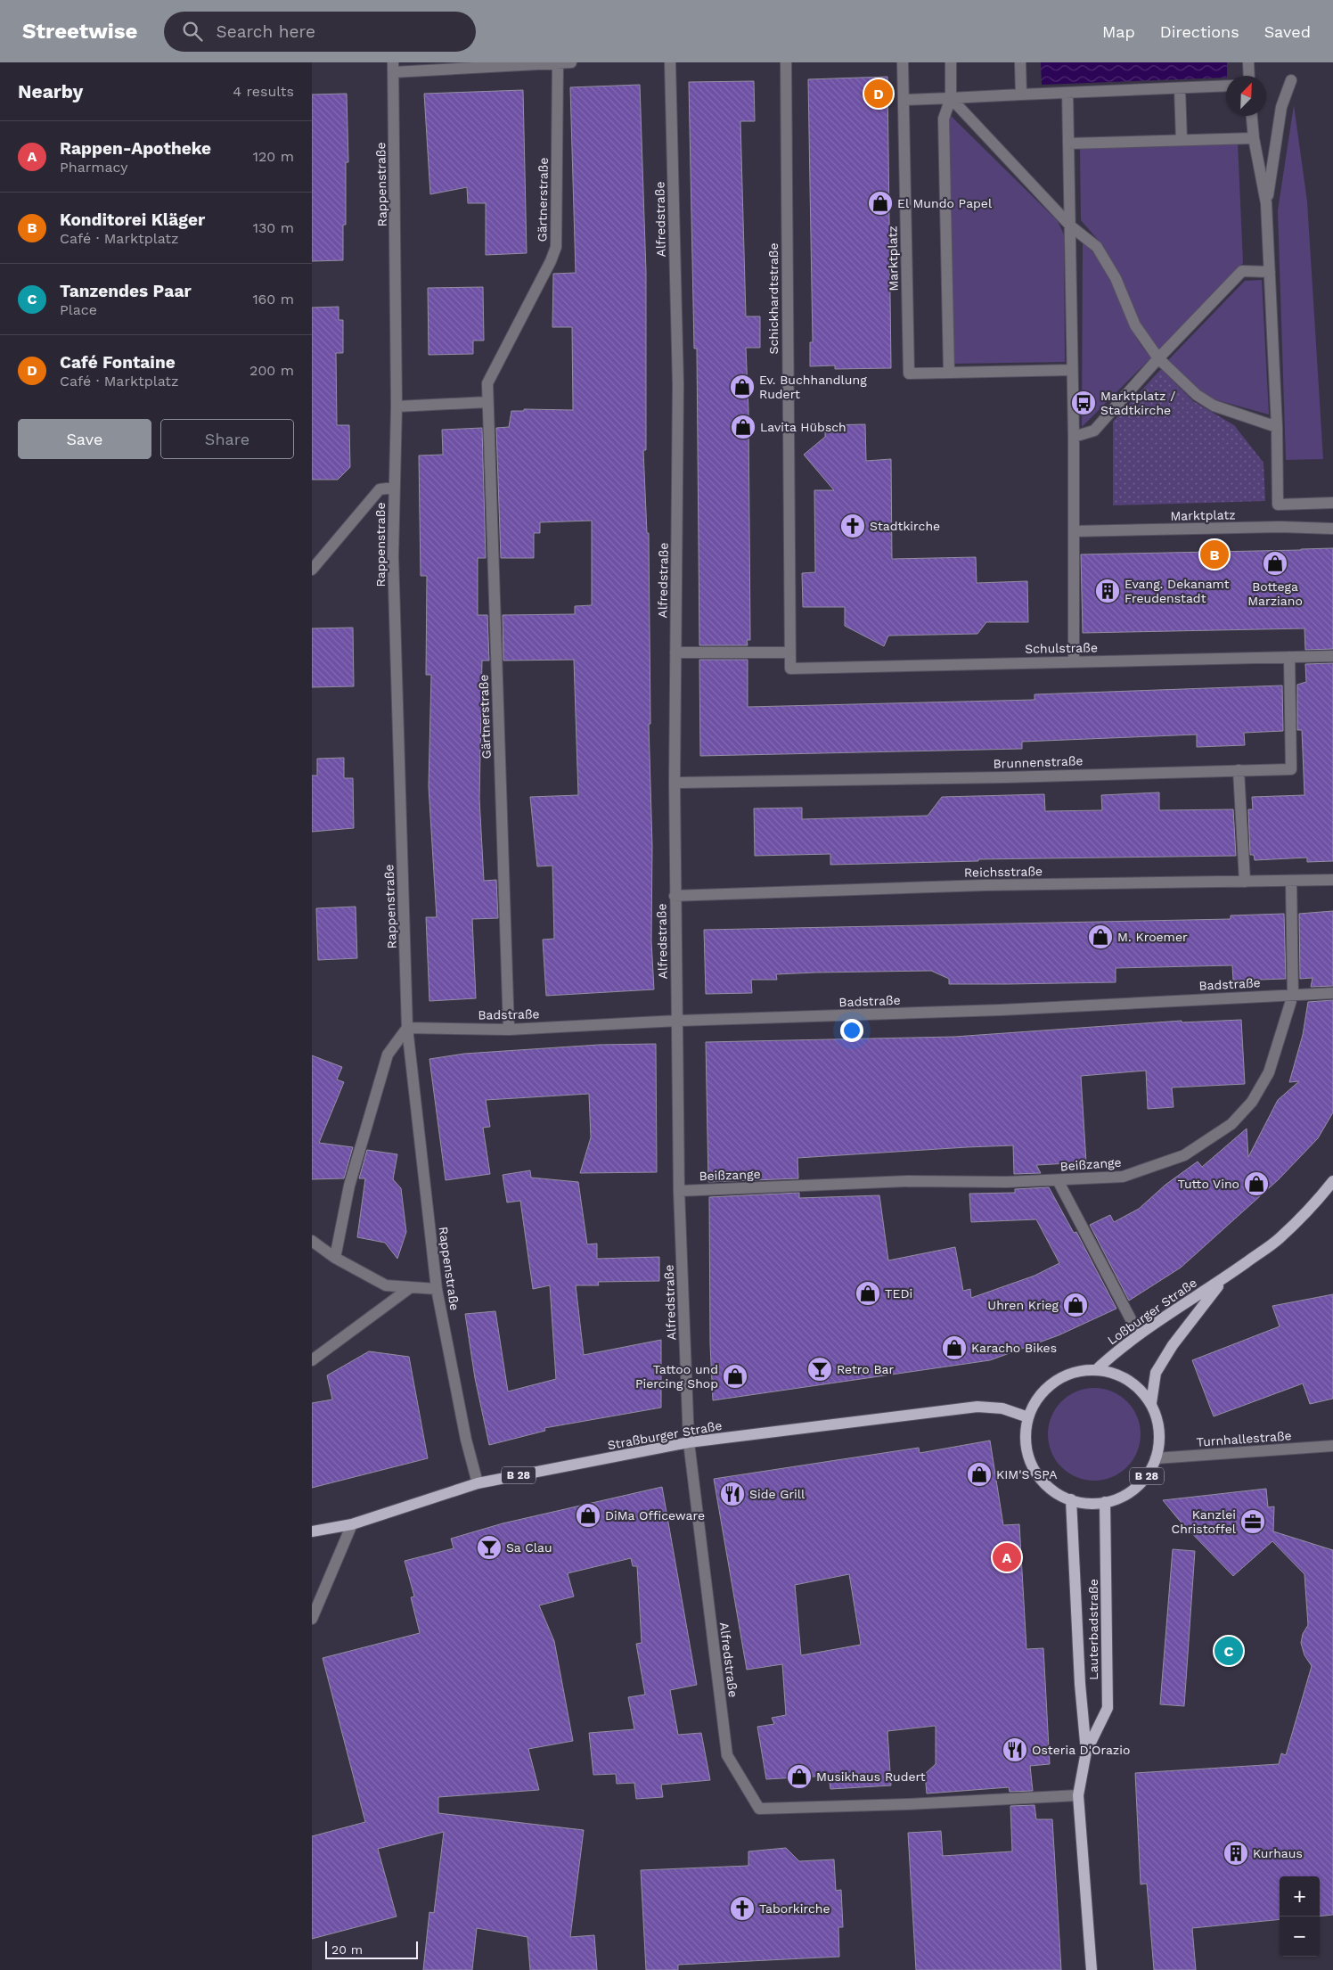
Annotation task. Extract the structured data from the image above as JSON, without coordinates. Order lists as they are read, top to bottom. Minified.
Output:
{"streets":{"main road":["Loßburger Straße","Straßburger Straße","B 28","Lauterbadstraße"],"street":["Rappenstraße","Gärtnerstraße","Alfredstraße","Marktplatz","Schickhardtstraße","Schulstraße","Brunnenstraße","Reichsstraße","Badstraße","Beißzange","Turnhallestraße"]},"crossings":[["Rappenstraße","Badstraße"],["Rappenstraße","Straßburger Straße"],["Gärtnerstraße","Badstraße"],["Alfredstraße","Brunnenstraße"],["Alfredstraße","Reichsstraße"],["Alfredstraße","Badstraße"],["Alfredstraße","Beißzange"],["Alfredstraße","Straßburger Straße"],["Alfredstraße","Lauterbadstraße"],["Schickhardtstraße","Schulstraße"],["Schulstraße","Brunnenstraße"],["Reichsstraße","Beißzange"],["Badstraße","Beißzange"],["Loßburger Straße","Straßburger Straße"],["Loßburger Straße","Turnhallestraße"],["Loßburger Straße","B 28"],["Loßburger Straße","Lauterbadstraße"],["Straßburger Straße","Turnhallestraße"],["Straßburger Straße","B 28"],["Straßburger Straße","Lauterbadstraße"],["Turnhallestraße","B 28"],["Turnhallestraße","Lauterbadstraße"],["B 28","Lauterbadstraße"]],"places":{"shop":["El Mundo Papel","Ev. Buchhandlung Rudert","Lavita Hübsch","Bottega Marziano","M. Kroemer","Tutto Vino","TEDi","Uhren Krieg","Karacho Bikes","Tattoo und Piercing Shop","KIM'S SPA","DiMa Officeware","Musikhaus Rudert"],"bus stop":["Marktplatz / Stadtkirche"],"church":["Stadtkirche","Taborkirche"],"building":["Evang. Dekanamt Freudenstadt","Kurhaus"],"bar":["Retro Bar","Sa Clau"],"restaurant":["Side Grill","Osteria D'Orazio"],"office":["Kanzlei Christoffel"]},"scale_bar":"20 m","north":"top right","page":{"header":"Streetwise","search":"Search here","nav":["Map","Directions","Saved"],"heading":["Nearby","4 results"],"pins":["D","B","A","C"],"list":[{"mark":"A","name":"Rappen-Apotheke","note":"Pharmacy","value":"120 m"},{"mark":"B","name":"Konditorei Kläger","note":"Café · Marktplatz","value":"130 m"},{"mark":"C","name":"Tanzendes Paar","note":"Place","value":"160 m"},{"mark":"D","name":"Café Fontaine","note":"Café · Marktplatz","value":"200 m"}],"buttons":["Save","Share"],"map_buttons":["+","−"],"scale":"20 m"}}
